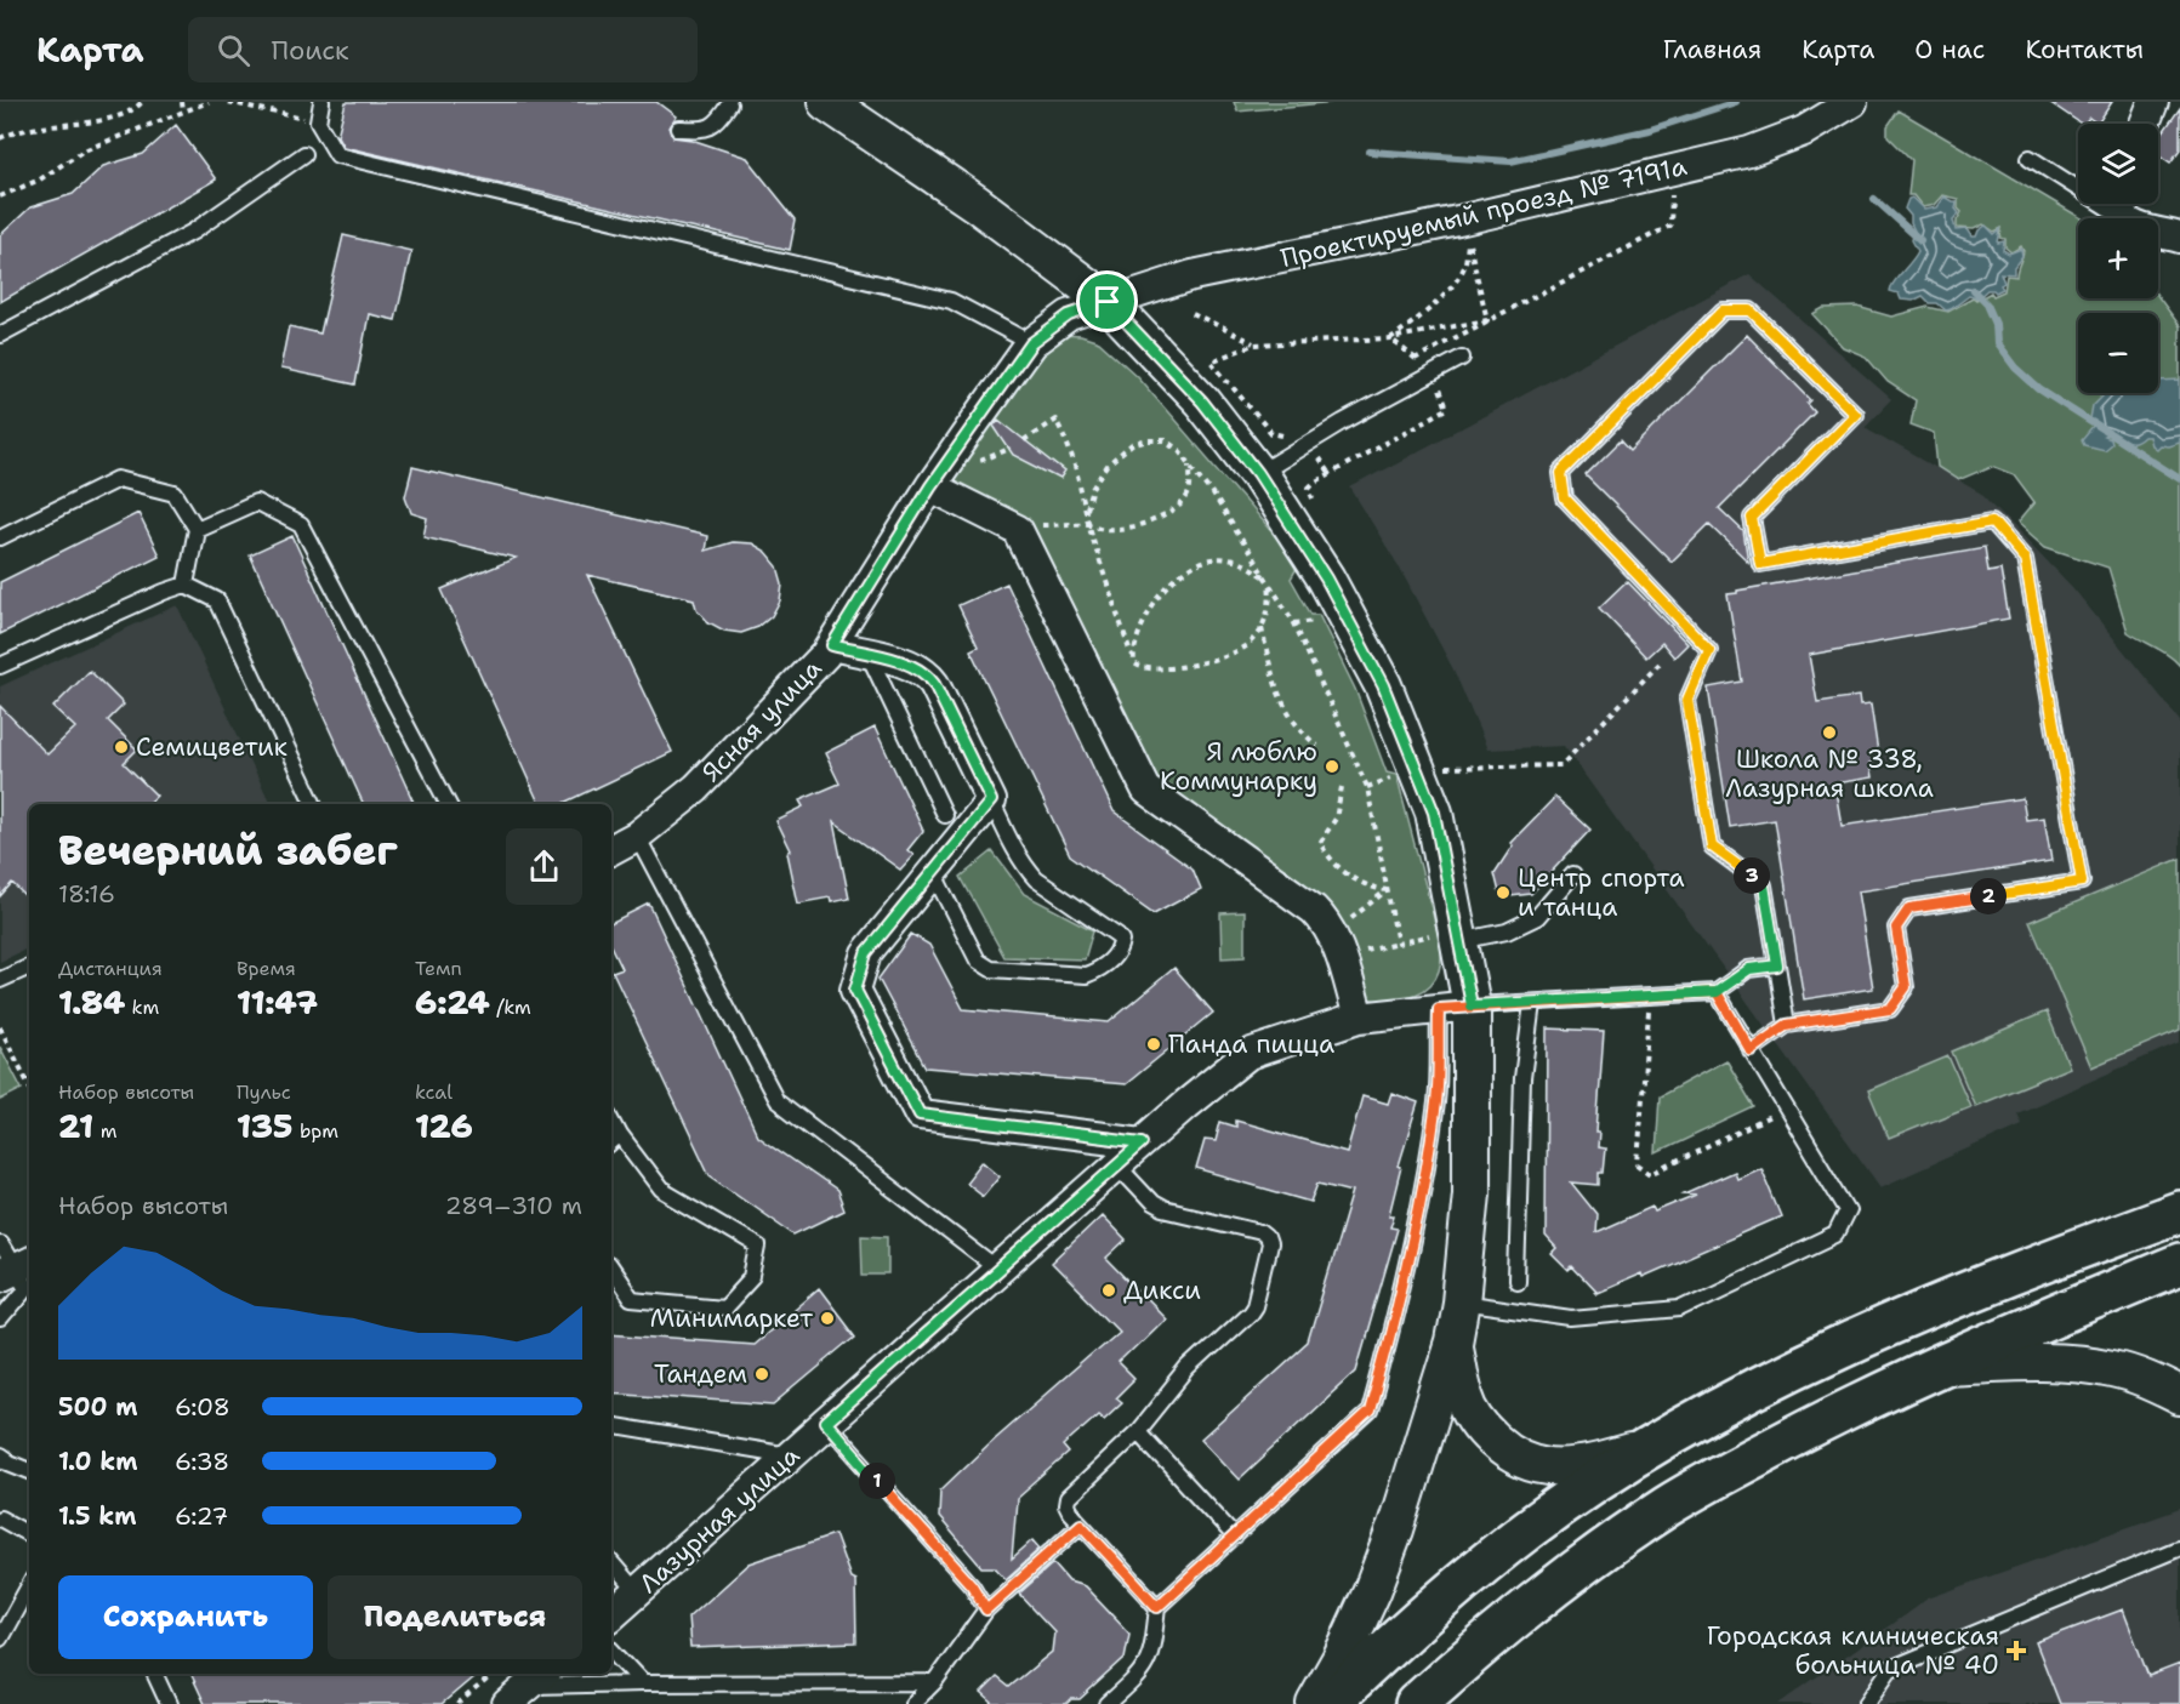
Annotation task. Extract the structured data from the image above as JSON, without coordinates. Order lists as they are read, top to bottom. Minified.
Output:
{"streets":{"street":["Проектируемый проезд № 7191а","Ясная улица","Лазурная улица"]},"crossings":[["Проектируемый проезд № 7191а","Ясная улица"]],"places":{"other":["Школа № 338, Лазурная школа","Семицветик","Я люблю Коммунарку","Центр спорта и танца","Панда пицца","Дикси","Минимаркет","Тандем"],"health":["Городская клиническая больница № 40"]},"page":{"header":"Карта","search":"Поиск","nav":["Главная","Карта","О нас","Контакты"],"map_buttons":["+","−"],"heading":["Вечерний забег","18:16"],"pins":["3","2","1"],"stats":[["Дистанция","1.84 km"],["Время","11:47"],["Темп","6:24 /km"],["Набор высоты","21 m"],["Пульс","135 bpm"],["kcal","126"]],"chart":["Набор высоты","289–310 m"],"list":[{"name":"500 m","note":"6:08"},{"name":"1.0 km","note":"6:38"},{"name":"1.5 km","note":"6:27"}],"buttons":["Сохранить","Поделиться"]}}
